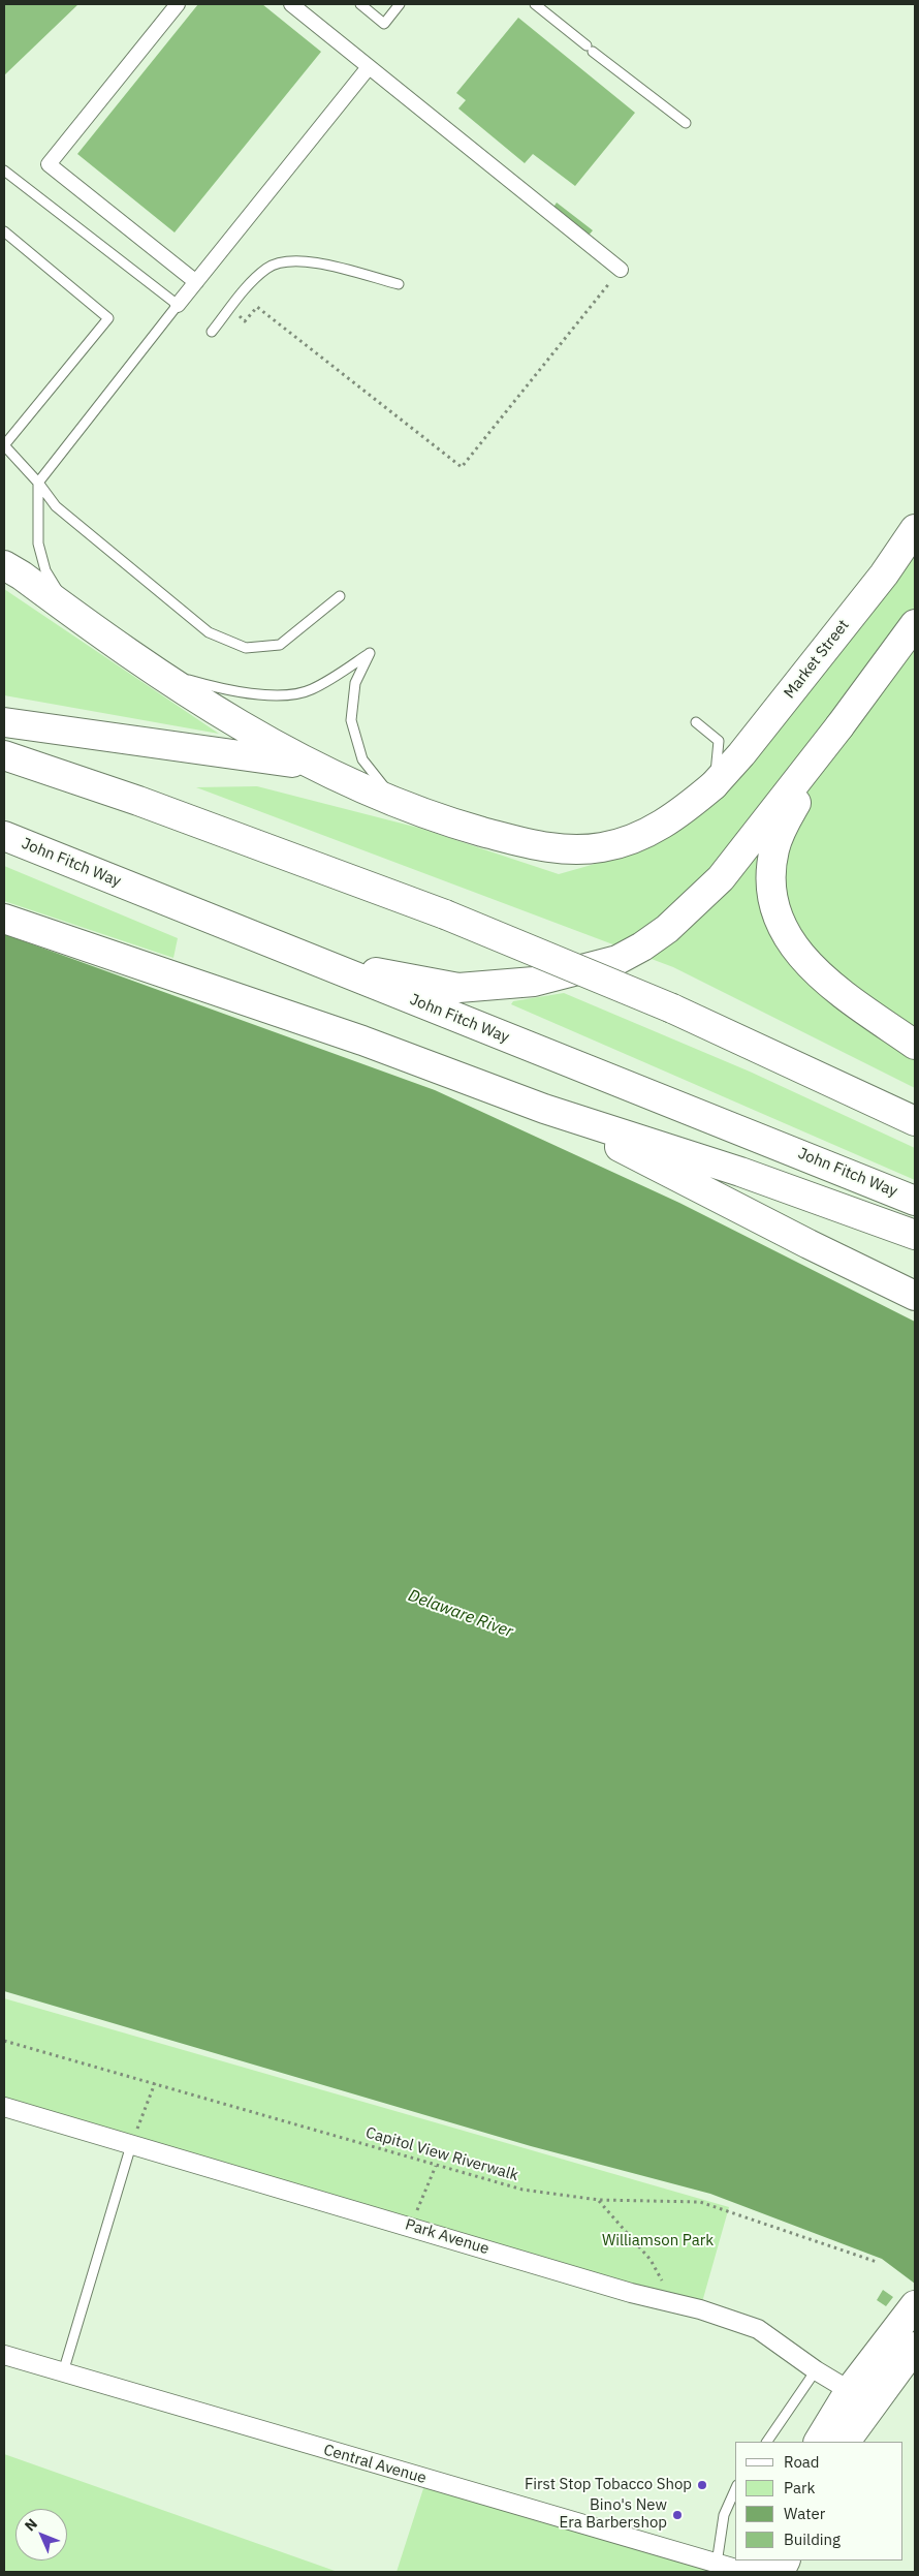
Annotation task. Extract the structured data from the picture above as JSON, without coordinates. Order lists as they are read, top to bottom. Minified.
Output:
{"streets":{"main road":["Market Street","John Fitch Way"],"street":["Park Avenue","Central Avenue"],"path":["Capitol View Riverwalk"]},"water":["Delaware River"],"parks":["Williamson Park"],"places":["First Stop Tobacco Shop","Bino's New Era Barbershop"],"legend":["Road","Park","Water","Building"],"north":"top left"}
